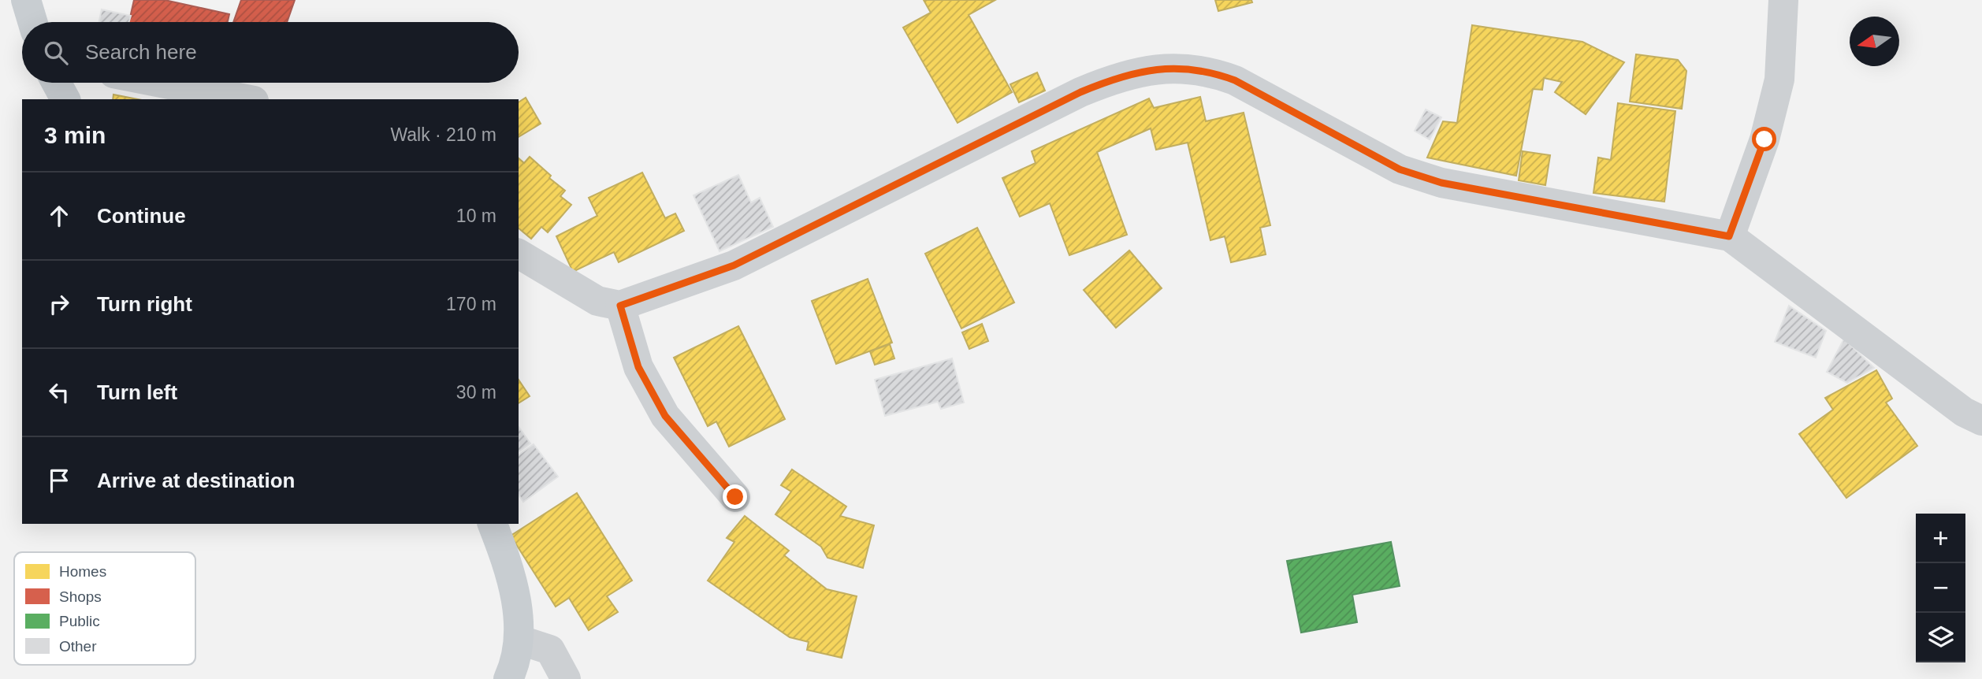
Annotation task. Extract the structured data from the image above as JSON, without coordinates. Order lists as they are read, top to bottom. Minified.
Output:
{"legend":["Homes","Shops","Public","Other"],"north":"left","page":{"search":"Search here","heading":["3 min","Walk · 210 m"],"list":[["Continue","10 m"],["Turn right","170 m"],["Turn left","30 m"],"Arrive at destination"],"map_buttons":["+","−"]}}
